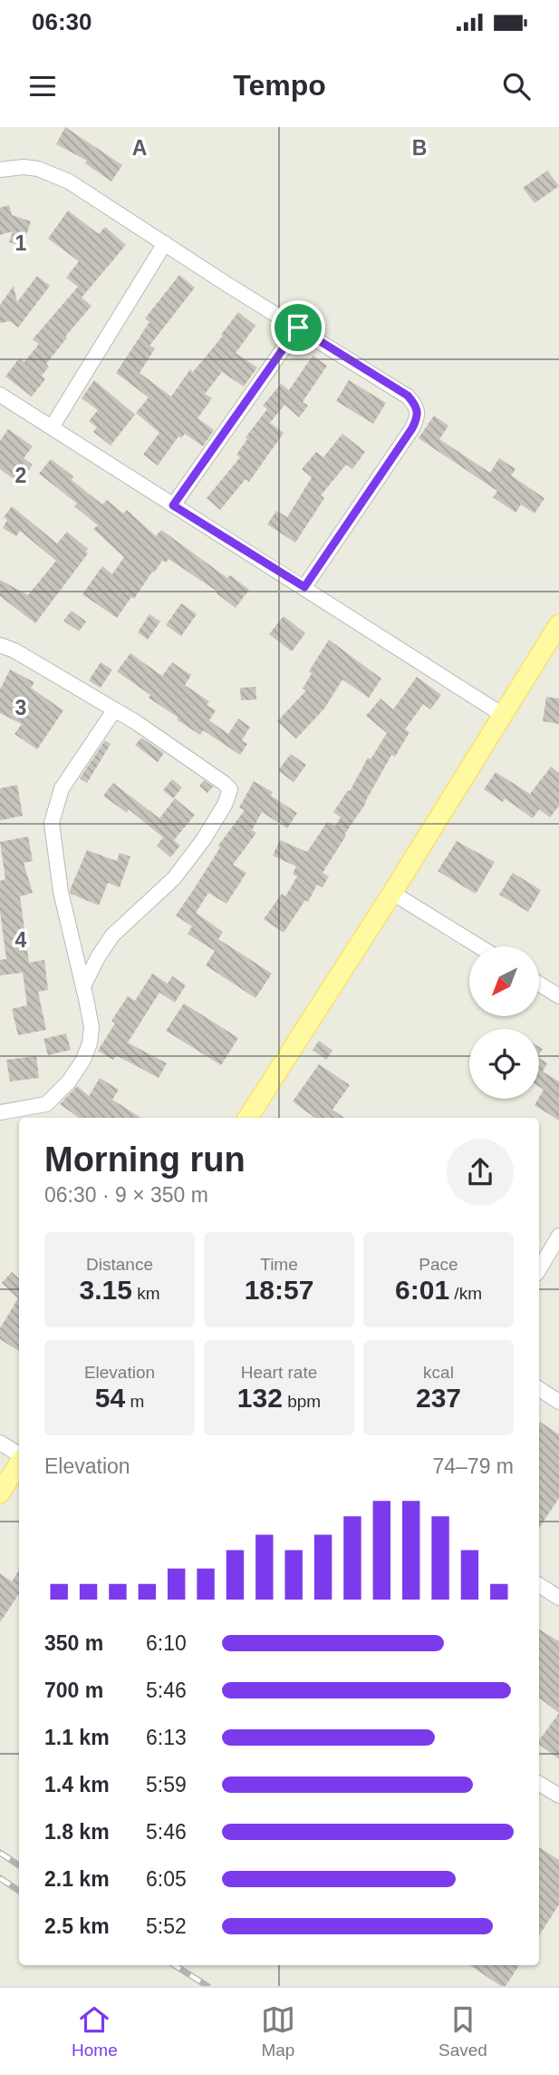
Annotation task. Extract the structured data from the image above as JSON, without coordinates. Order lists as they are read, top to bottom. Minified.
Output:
{"north":"bottom left","page":{"status":"06:30","header":"Tempo","heading":["Morning run","06:30 · 9 × 350 m"],"stats":[["Distance","3.15 km"],["Time","18:57"],["Pace","6:01 /km"],["Elevation","54 m"],["Heart rate","132 bpm"],["kcal","237"]],"chart":["Elevation","74–79 m"],"list":[{"name":"350 m","note":"6:10"},{"name":"700 m","note":"5:46"},{"name":"1.1 km","note":"6:13"},{"name":"1.4 km","note":"5:59"},{"name":"1.8 km","note":"5:46"},{"name":"2.1 km","note":"6:05"},{"name":"2.5 km","note":"5:52"}],"tabs":["Home","Map","Saved"]},"grid":{"columns":["A","B"],"rows":["1","2","3","4"]}}
